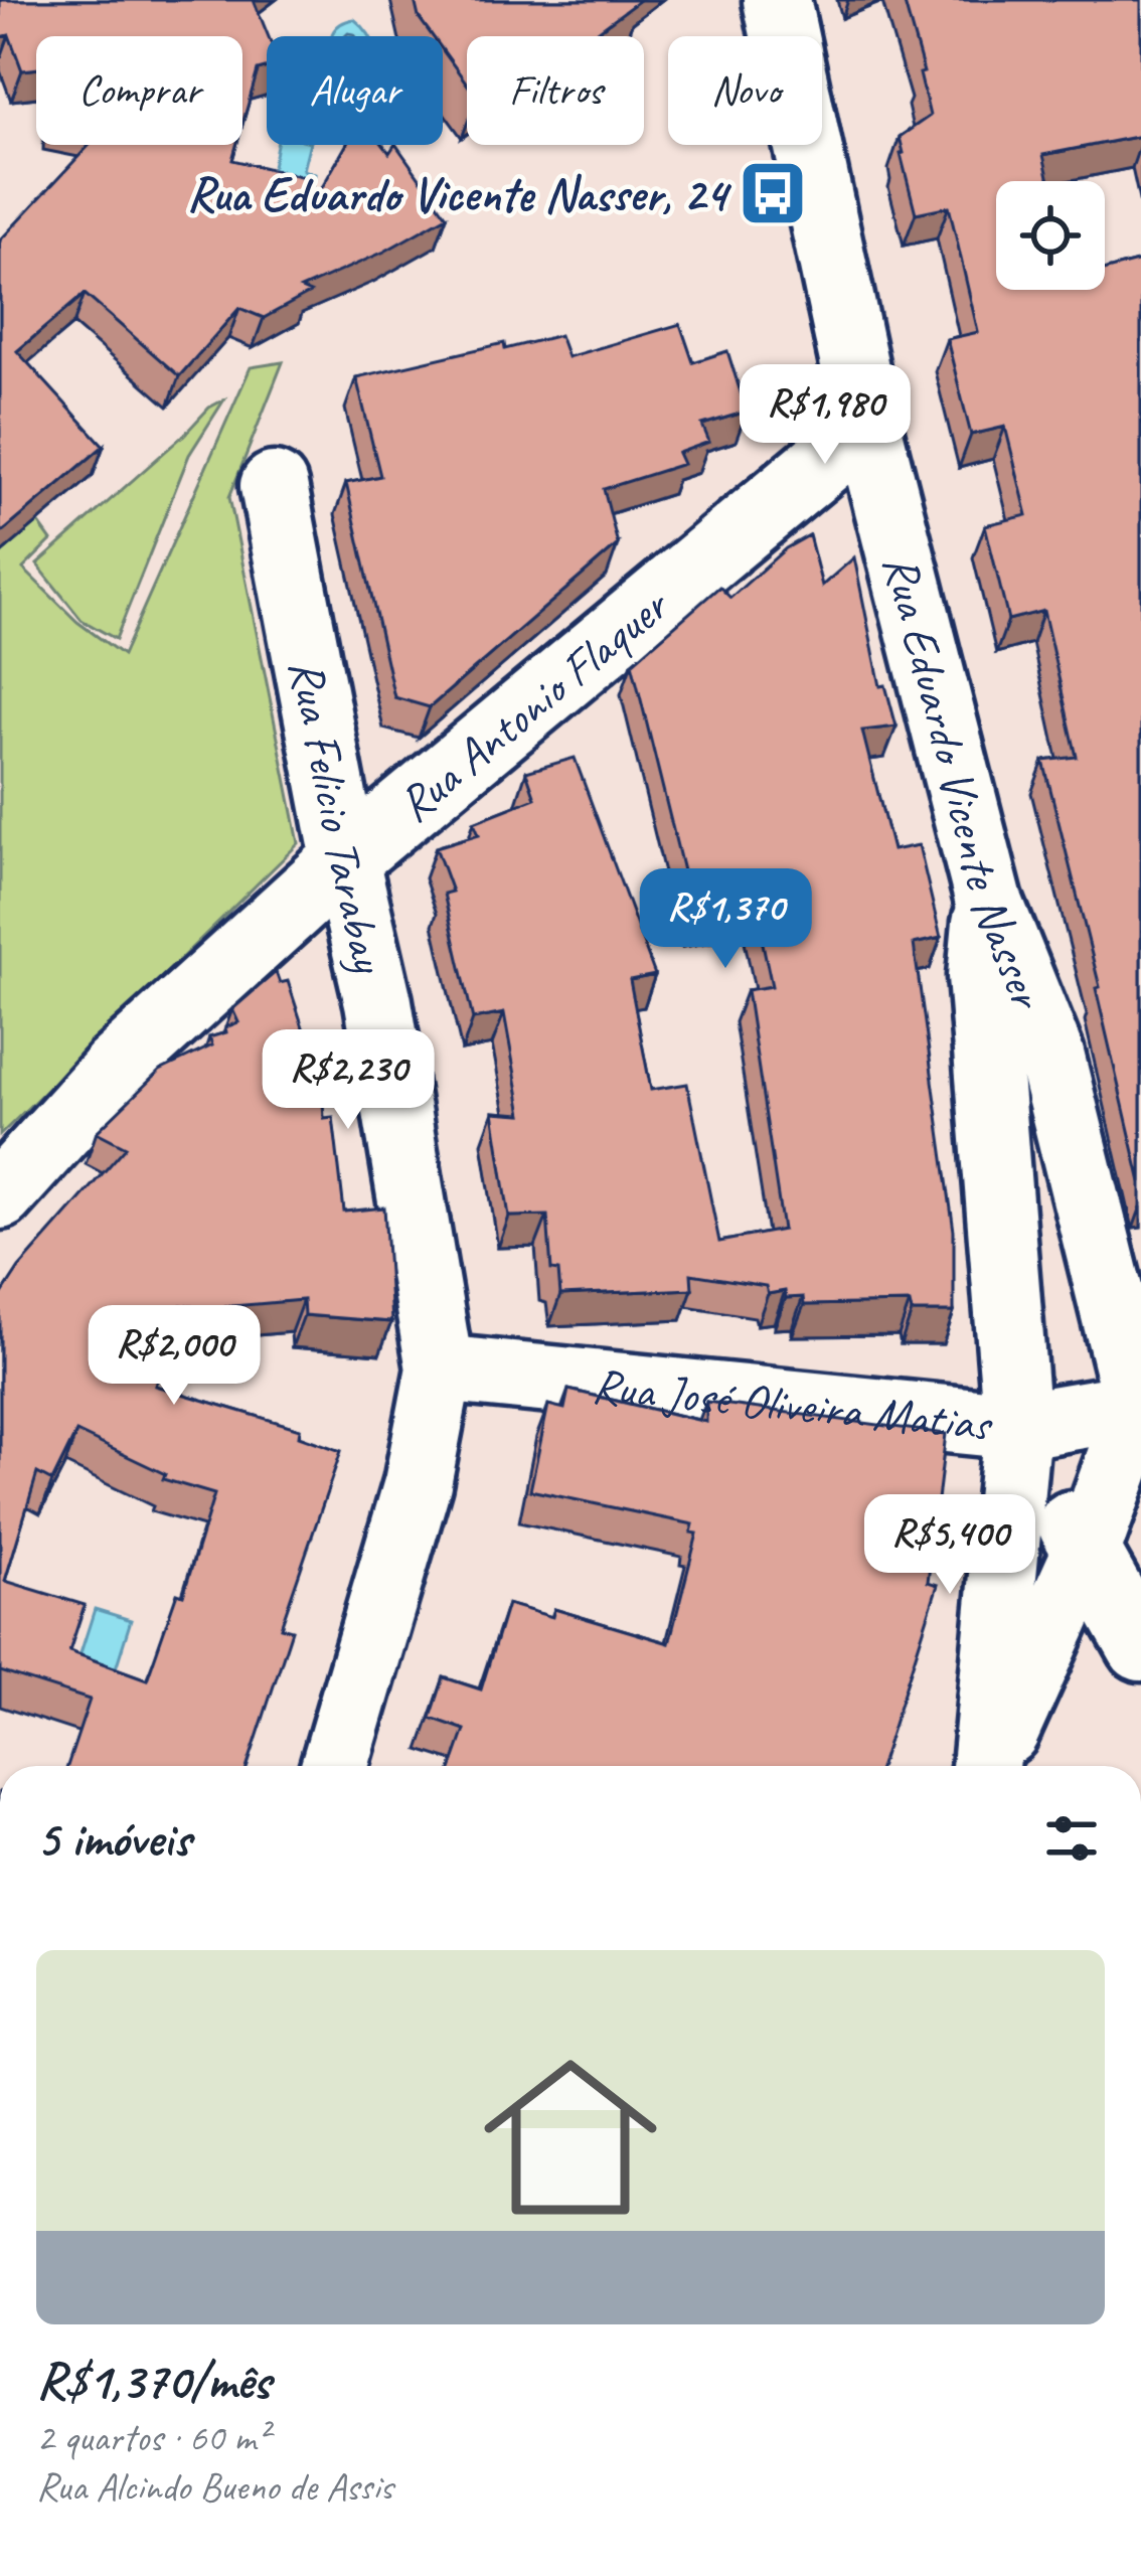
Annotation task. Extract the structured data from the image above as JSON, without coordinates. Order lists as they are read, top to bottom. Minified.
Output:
{"streets":{"street":["Rua Antonio Flaquer","Rua Eduardo Vicente Nasser","Rua Felicio Tarabay","Rua José Oliveira Matias"]},"crossings":[["Rua Antonio Flaquer","Rua Eduardo Vicente Nasser"],["Rua Antonio Flaquer","Rua Felicio Tarabay"],["Rua Eduardo Vicente Nasser","Rua José Oliveira Matias"],["Rua Felicio Tarabay","Rua José Oliveira Matias"]],"places":{"bus stop":["Rua Eduardo Vicente Nasser, 24"]},"page":{"chip":["Comprar","Alugar","Filtros","Novo"],"price":["R$1,980","R$1,370","R$2,230","R$2,000","R$5,400"],"heading":"5 imóveis","list":[{"name":"R$1,370/mês","note":"2 quartos · 60 m² · Rua Alcindo Bueno de Assis"}]}}
